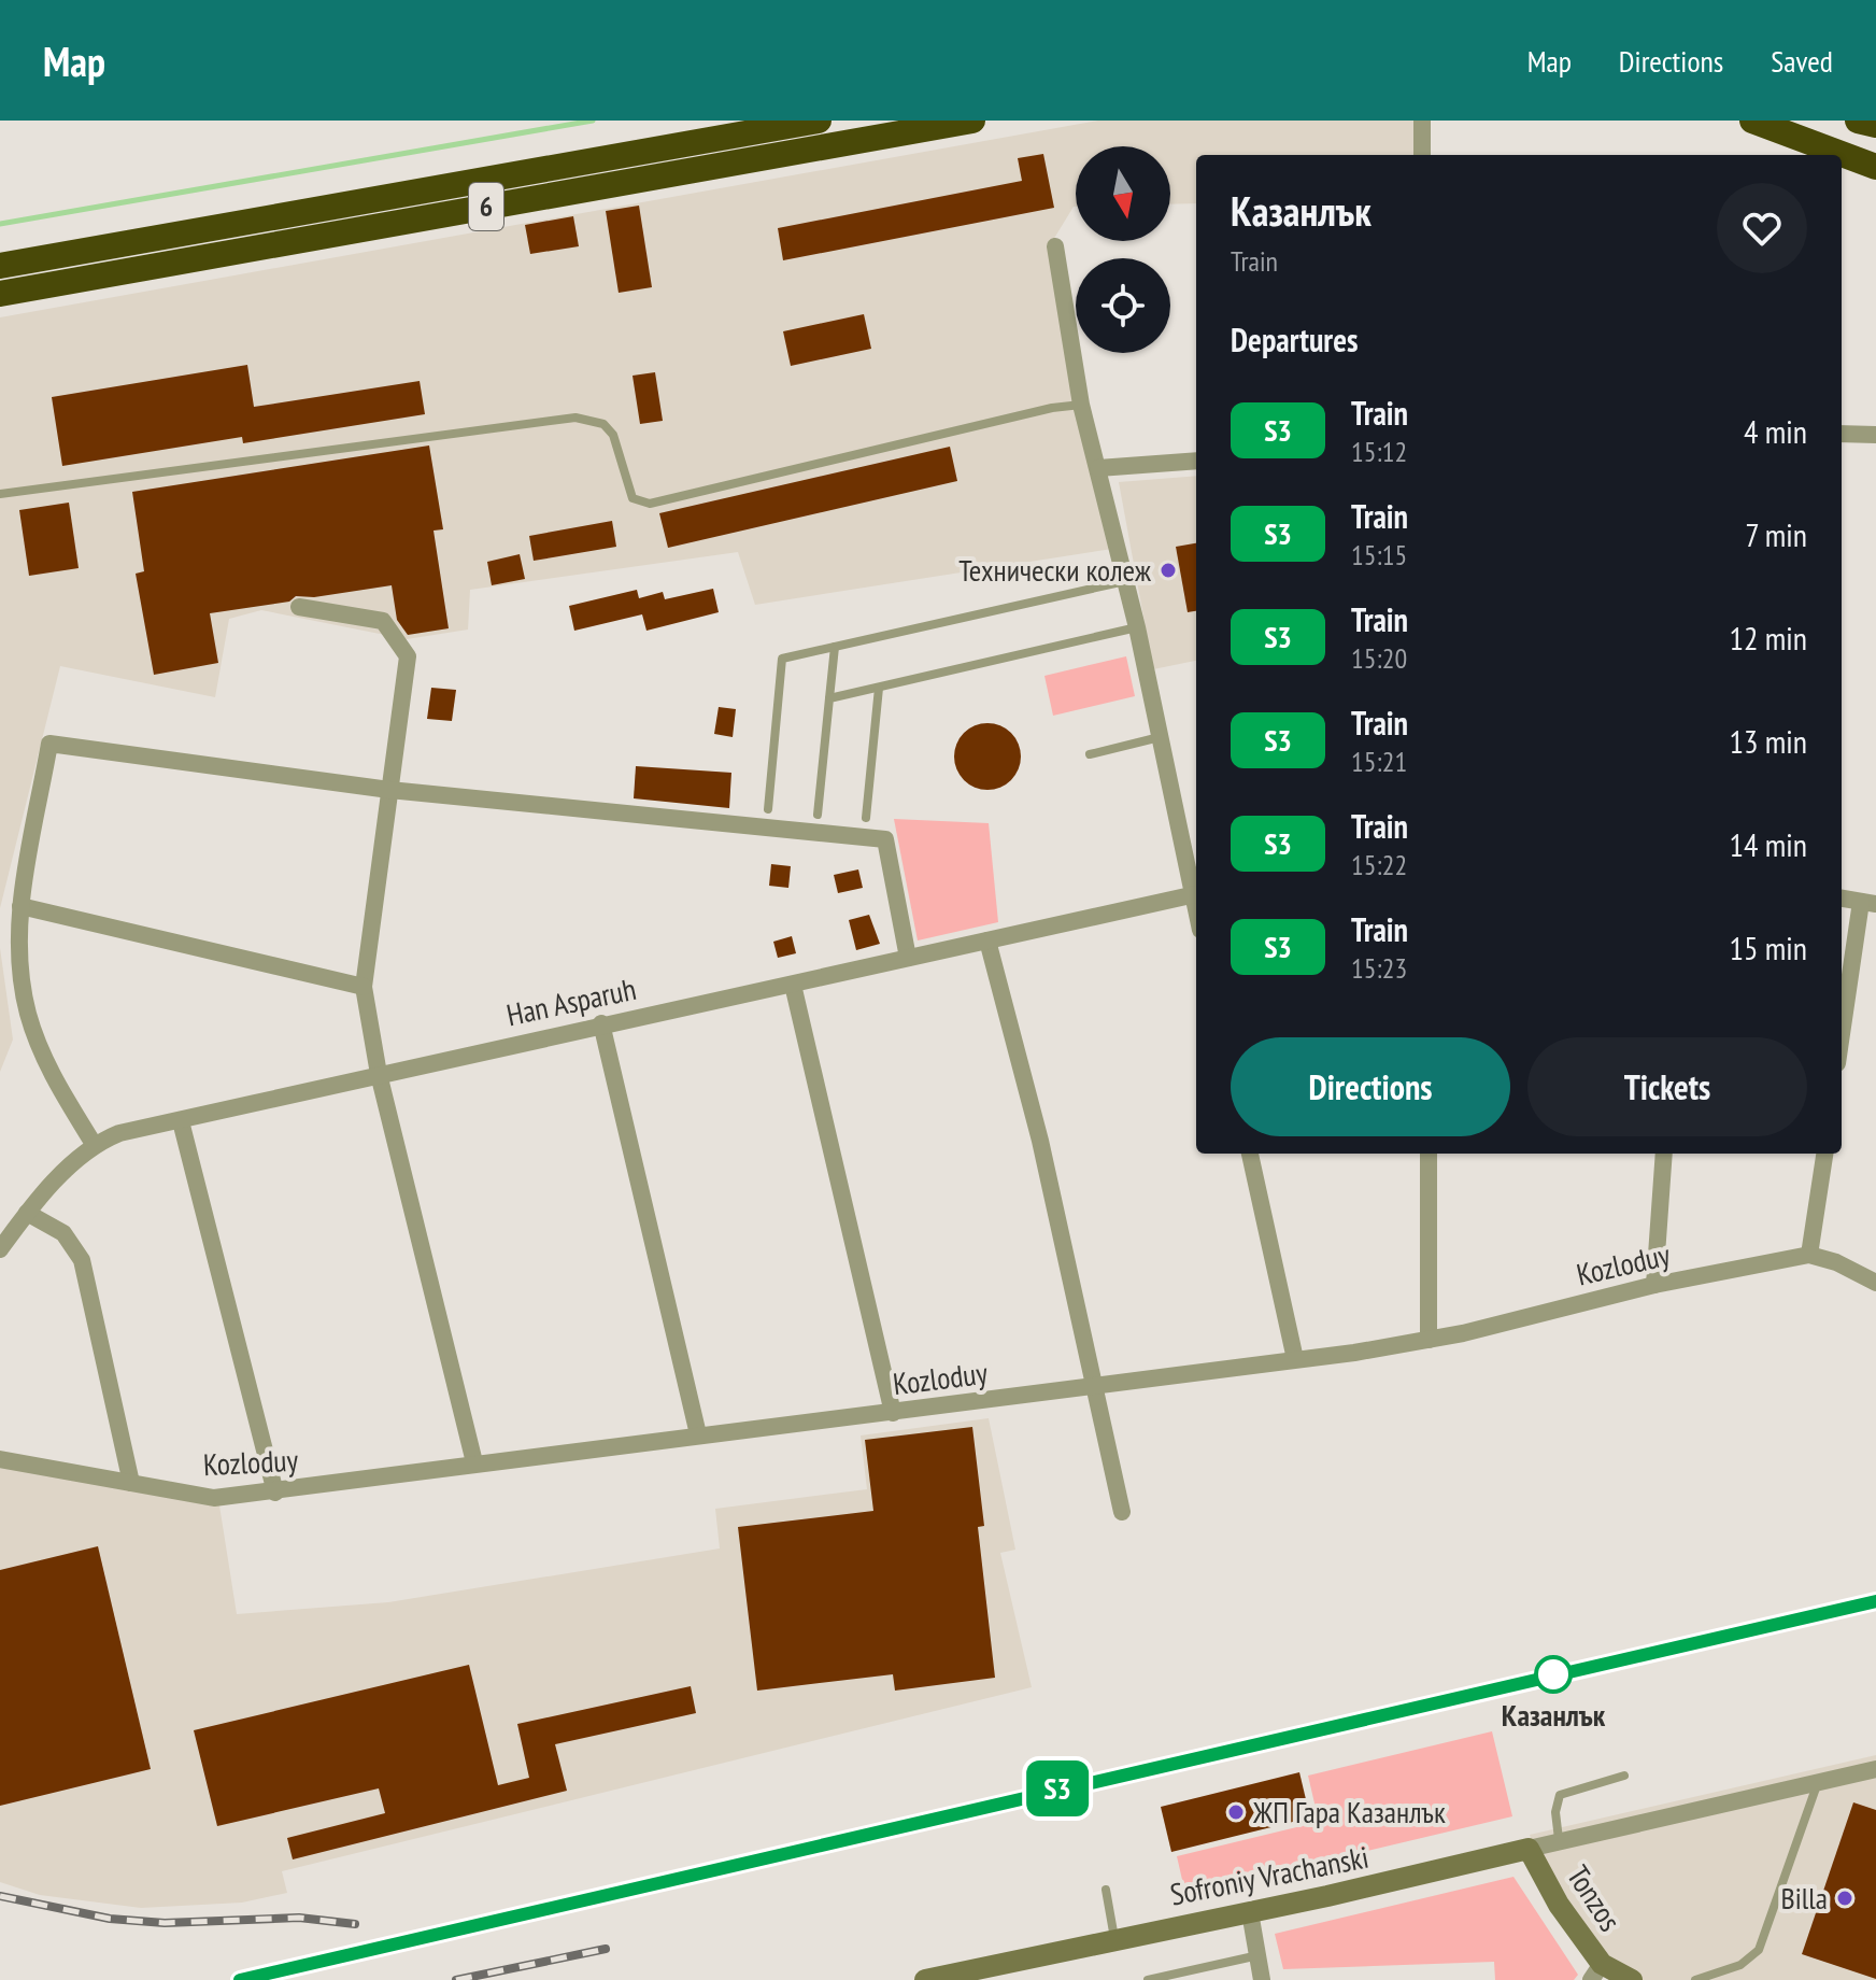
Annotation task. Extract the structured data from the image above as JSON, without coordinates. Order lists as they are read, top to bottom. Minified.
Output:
{"streets":{"highway":["6"],"street":["Han Asparuh","Kozloduy","Sofroniy Vrachanski","Tonzos"]},"crossings":[["Sofroniy Vrachanski","Tonzos"]],"places":["Технически колеж","Казанлък","ЖП Гара Казанлък","Billa"],"north":"bottom","page":{"header":"Map","nav":["Map","Directions","Saved"],"on_map":"S3","heading":[["Казанлък","Train"],"Departures"],"list":[{"mark":"S3","name":"Train","note":"15:12","value":"4 min"},{"mark":"S3","name":"Train","note":"15:15","value":"7 min"},{"mark":"S3","name":"Train","note":"15:20","value":"12 min"},{"mark":"S3","name":"Train","note":"15:21","value":"13 min"},{"mark":"S3","name":"Train","note":"15:22","value":"14 min"},{"mark":"S3","name":"Train","note":"15:23","value":"15 min"}],"buttons":["Directions","Tickets"]}}
